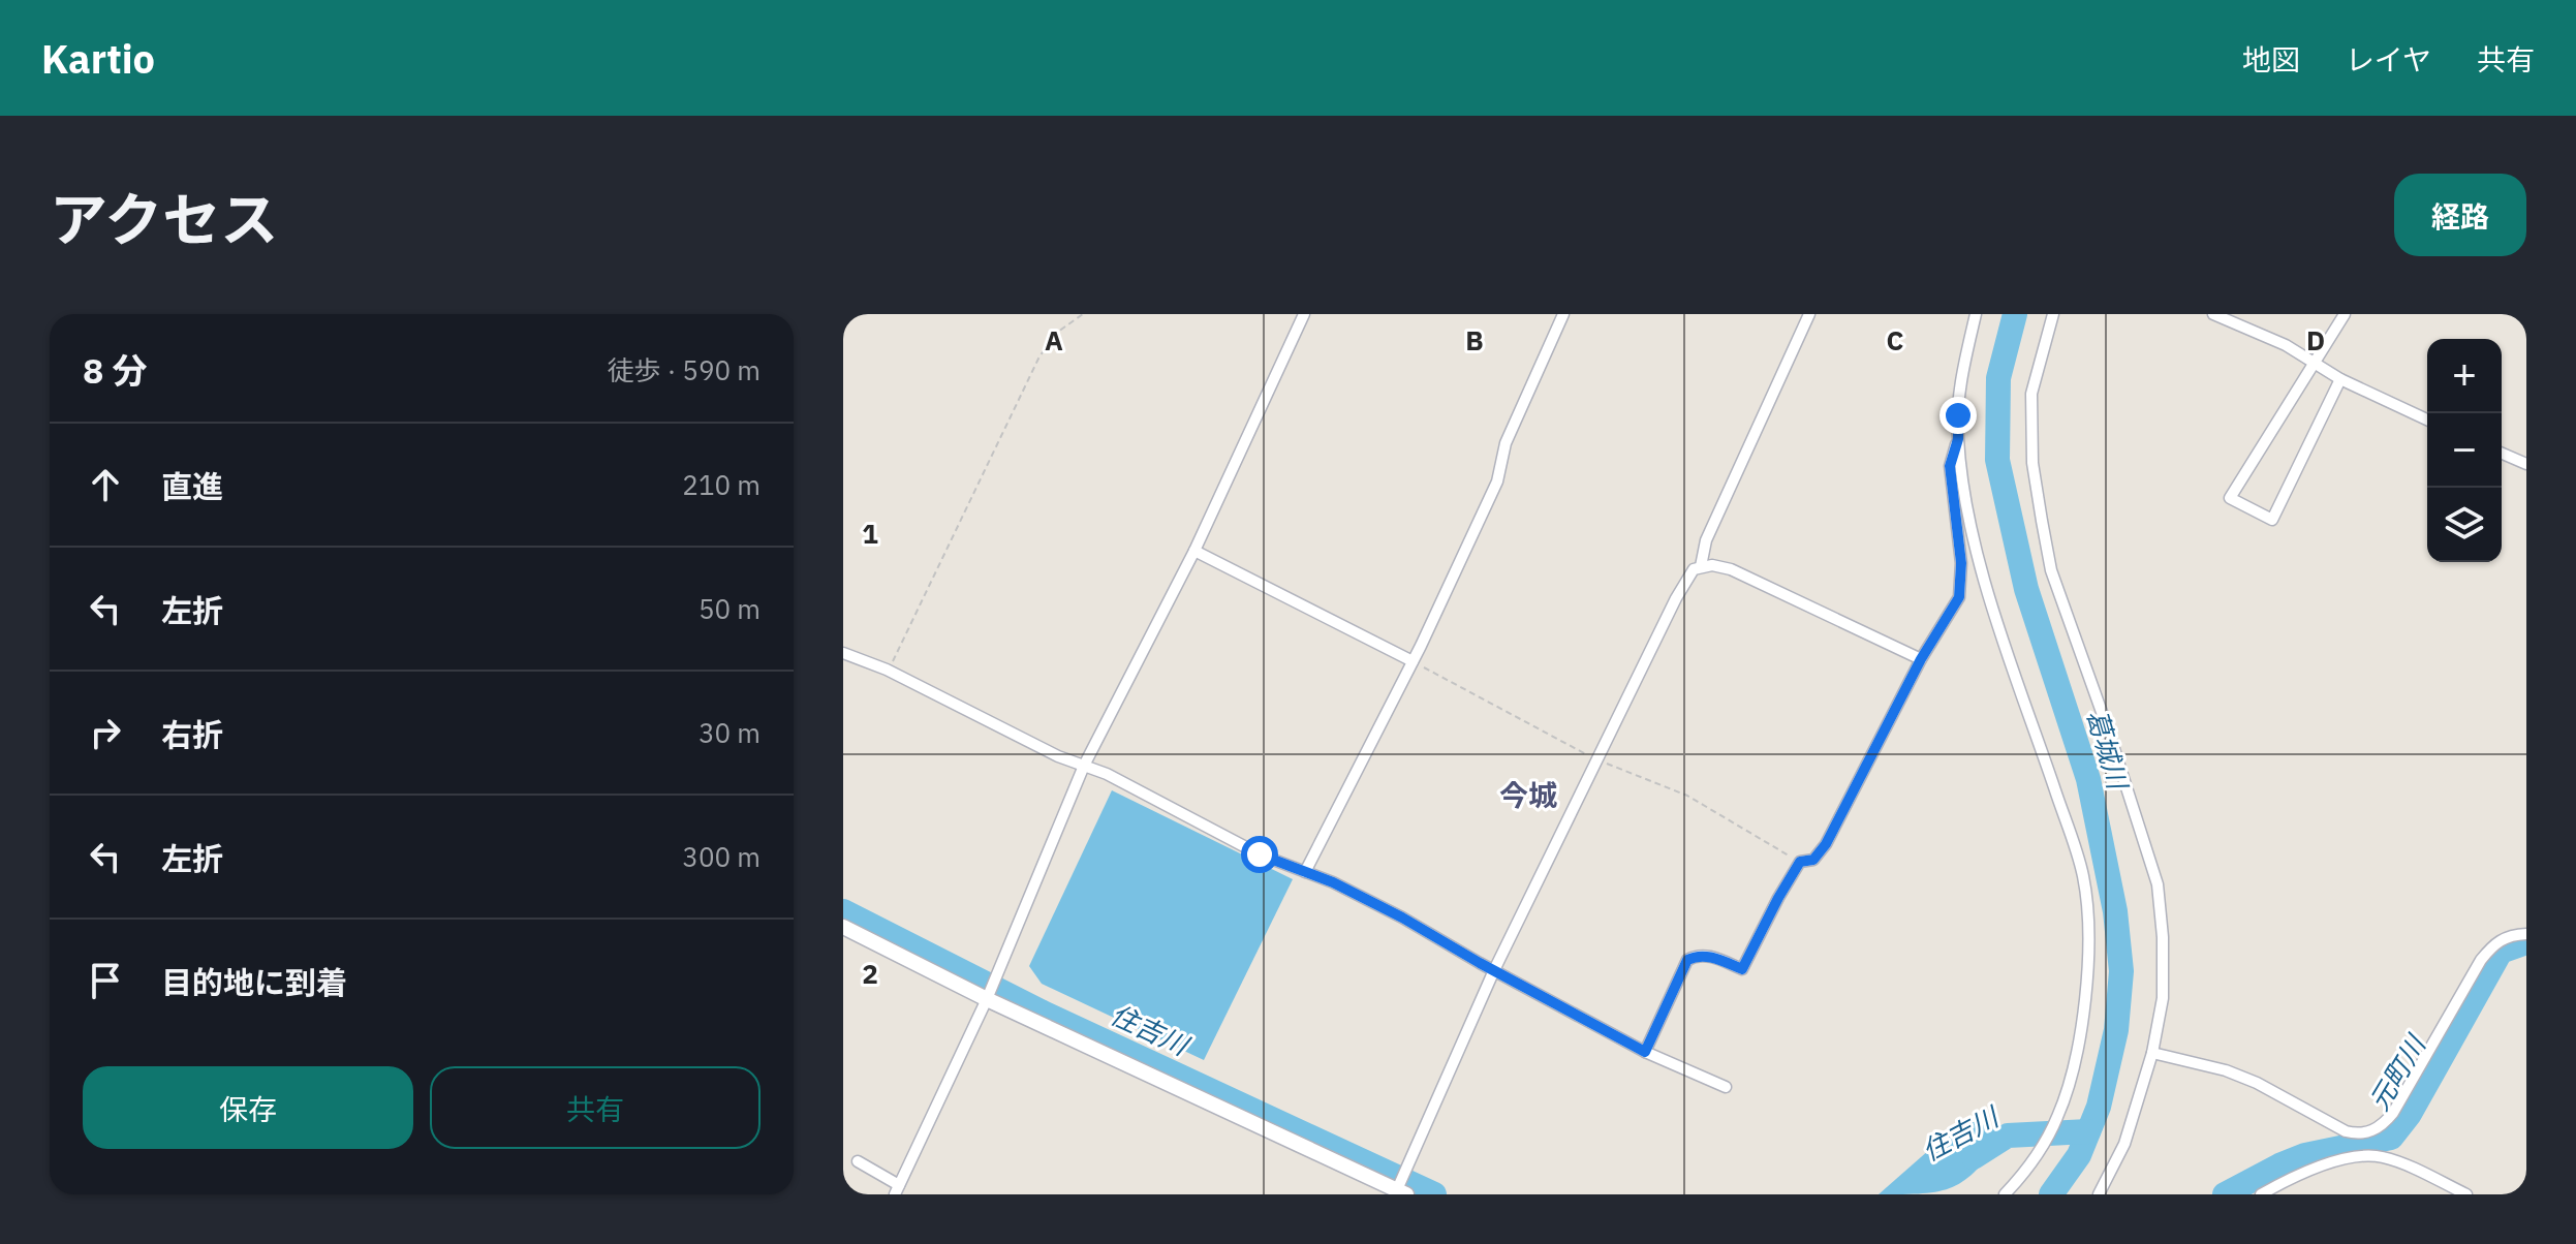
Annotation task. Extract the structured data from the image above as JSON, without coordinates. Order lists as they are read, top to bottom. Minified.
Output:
{"districts":["今城"],"water":["葛城川","住吉川","元町川"],"page":{"header":"Kartio","nav":["地図","レイヤ","共有"],"title":"アクセス","buttons":["経路",["保存","共有"]],"heading":["8 分","徒歩 · 590 m"],"map_buttons":["+","−"],"list":[["直進","210 m"],["左折","50 m"],["右折","30 m"],["左折","300 m"],"目的地に到着"]},"grid":{"columns":["A","B","C","D"],"rows":["1","2"]}}
